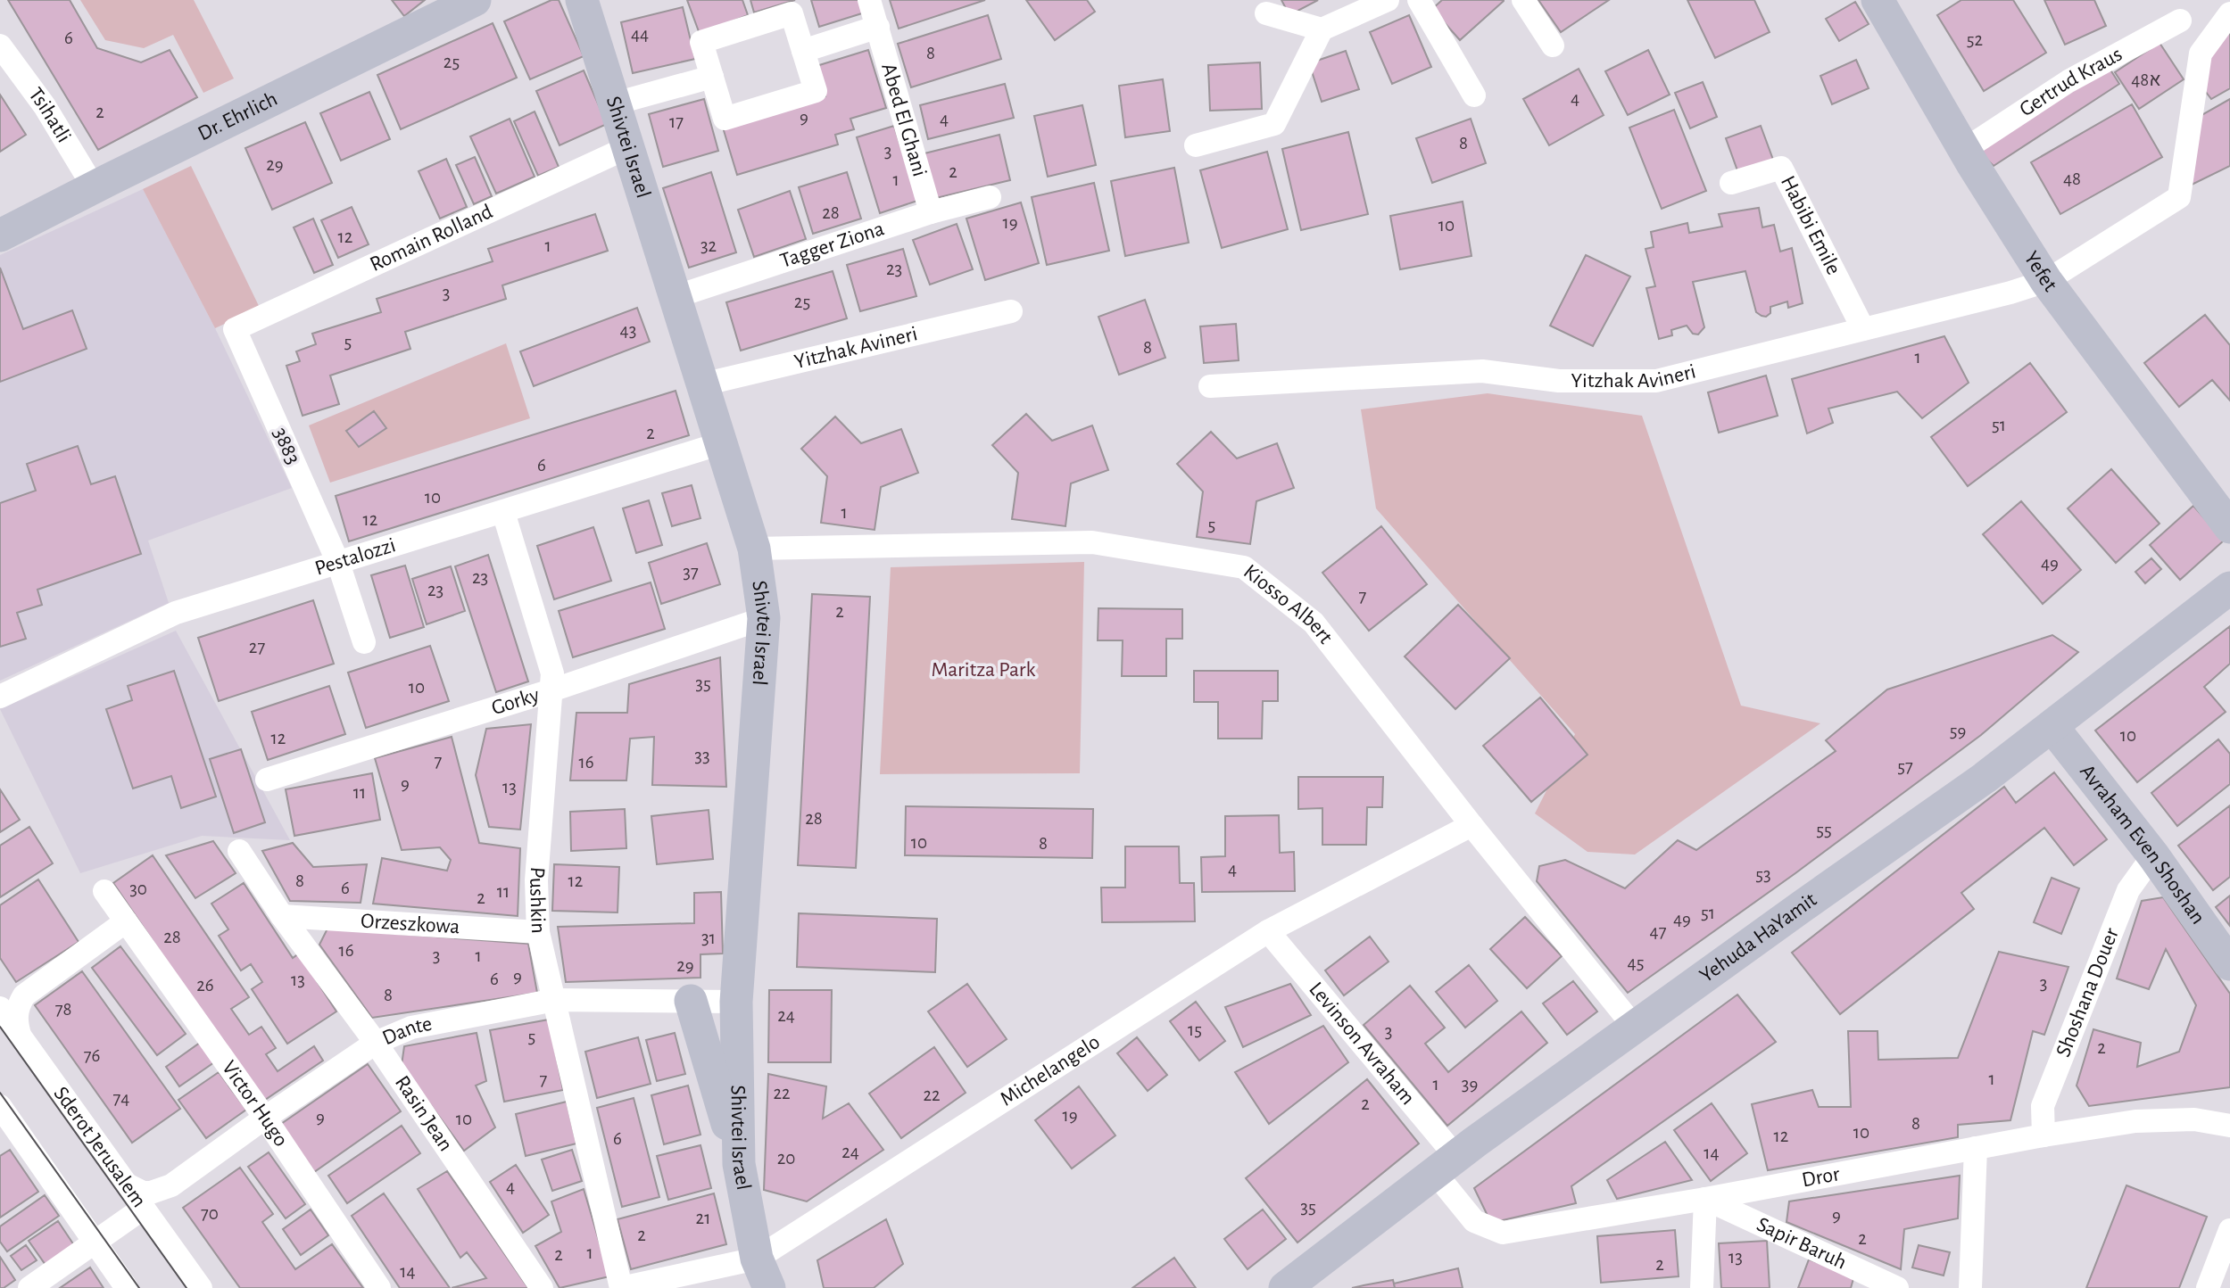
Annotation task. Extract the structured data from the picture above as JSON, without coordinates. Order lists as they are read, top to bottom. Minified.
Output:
{"streets":{"street":["Gertrud Kraus","Tsihatli","Dr. Ehrlich","Abed El Ghani","Shivtei Israel","Habibi Emile","Romain Rolland","Tagger Ziona","Yefet","Yitzhak Avineri","3883","Pestalozzi","Kiosso Albert","Gorky","Avraham Even Shoshan","Pushkin","Orzeszkowa","Yehuda HaYamit","Shoshana Douer","Dante","Levinson Avraham","Michelangelo","Victor Hugo","Rasin Jean","Sderot Jerusalem","Dror","Sapir Baruh"]},"crossings":[["Gertrud Kraus","Yefet"],["Tsihatli","Dr. Ehrlich"],["Abed El Ghani","Tagger Ziona"],["Shivtei Israel","Romain Rolland"],["Shivtei Israel","Tagger Ziona"],["Shivtei Israel","Yitzhak Avineri"],["Shivtei Israel","Pestalozzi"],["Shivtei Israel","Kiosso Albert"],["Shivtei Israel","Gorky"],["Shivtei Israel","Dante"],["Shivtei Israel","Michelangelo"],["Habibi Emile","Yitzhak Avineri"],["Romain Rolland","3883"],["Yefet","Yitzhak Avineri"],["3883","Pestalozzi"],["Pestalozzi","Pushkin"],["Kiosso Albert","Yehuda HaYamit"],["Kiosso Albert","Michelangelo"],["Gorky","Pushkin"],["Avraham Even Shoshan","Yehuda HaYamit"],["Avraham Even Shoshan","Shoshana Douer"],["Pushkin","Orzeszkowa"],["Pushkin","Dante"],["Pushkin","Michelangelo"],["Orzeszkowa","Rasin Jean"],["Yehuda HaYamit","Levinson Avraham"],["Yehuda HaYamit","Dror"],["Shoshana Douer","Dror"],["Dante","Victor Hugo"],["Dante","Rasin Jean"],["Dante","Sderot Jerusalem"],["Levinson Avraham","Michelangelo"],["Levinson Avraham","Dror"],["Dror","Sapir Baruh"]],"parks":["Maritza Park"],"house_numbers":["44","6","52","8","25","48א","4","2","9","4","17","8","3","29","2","48","1","28","19","10","12","1","32","23","3","25","43","5","8","1","51","2","6","10","1","12","5","49","37","23","23","7","2","27","35","10","59","10","12","33","7","16","57","9","13","11","28","55","10","8","4","53","8","12","6","30","11","2","51","49","47","28","31","16","3","1","45","29","9","6","13","3","26","8","78","24","15","3","5","2","76","1","7","1","39","22","22","74","2","19","9","10","8","10","12","6","24","14","20","4","35","70","9","21","2","2","1","2","13","2","14"]}
